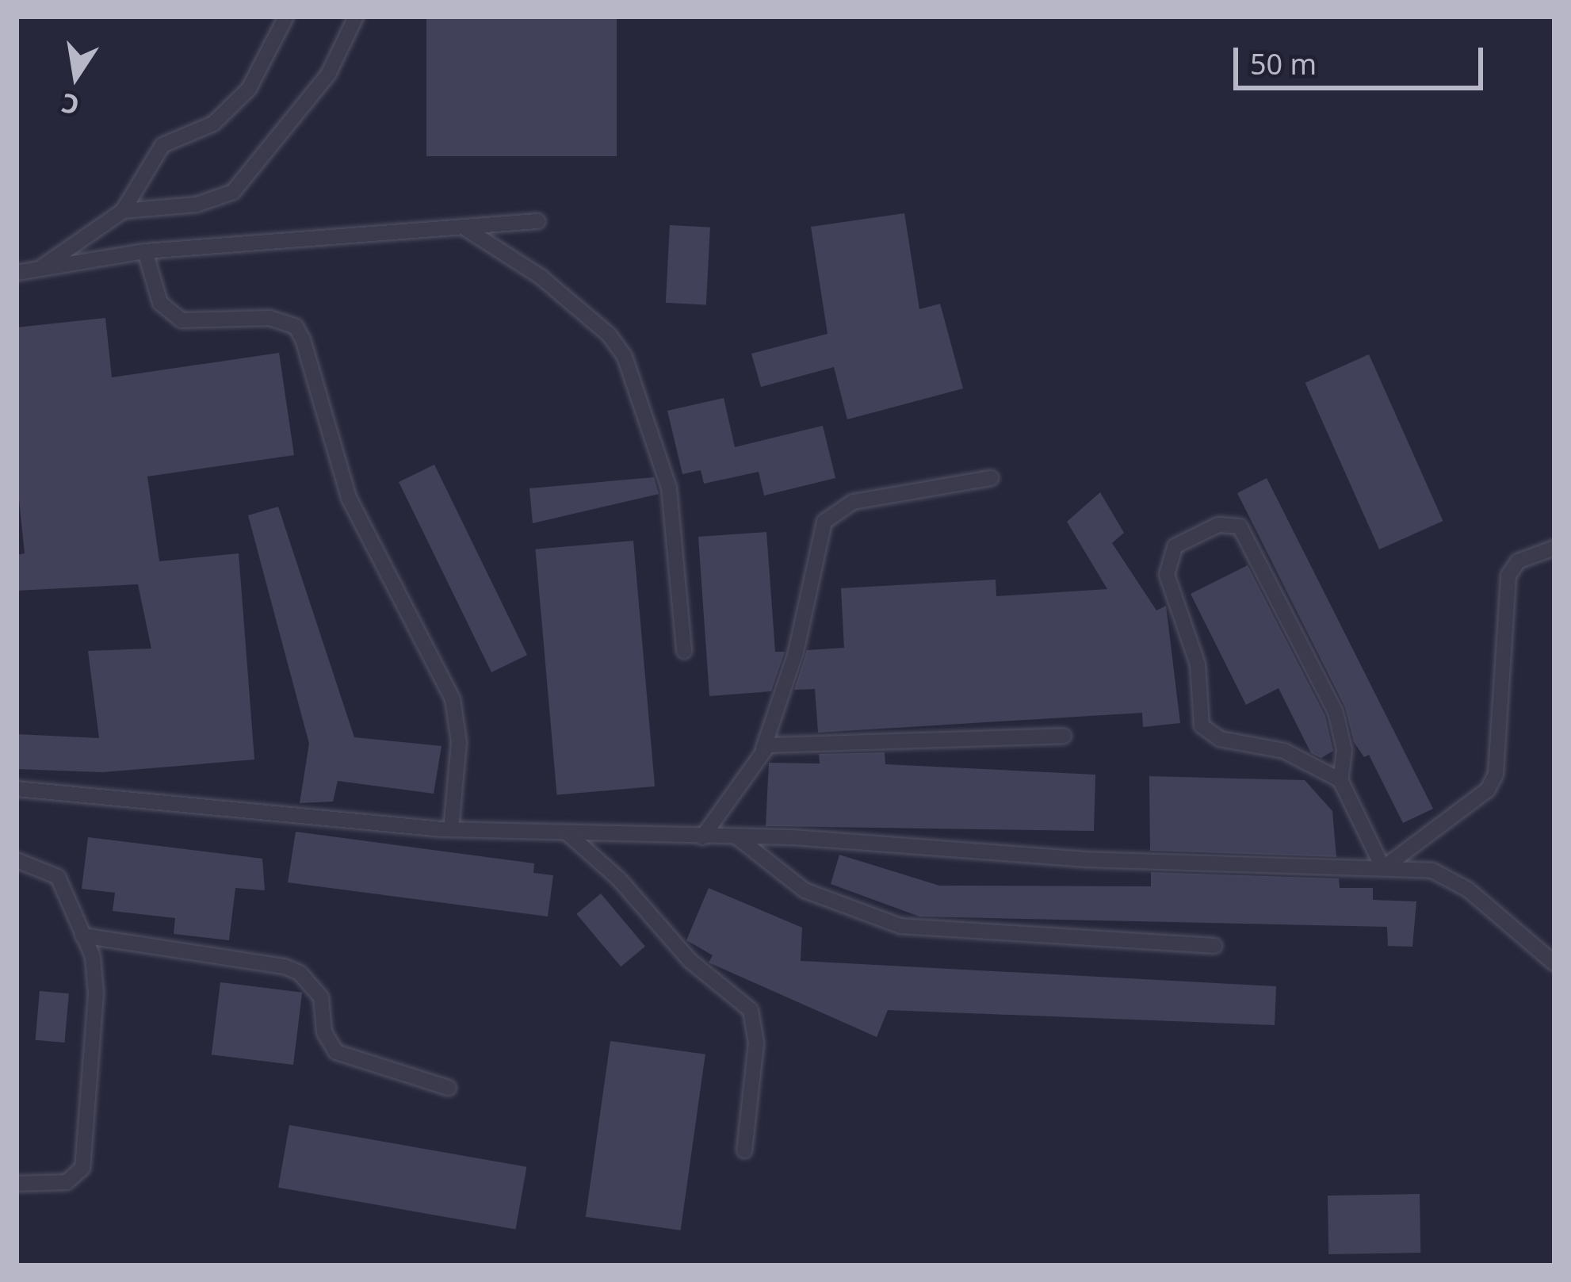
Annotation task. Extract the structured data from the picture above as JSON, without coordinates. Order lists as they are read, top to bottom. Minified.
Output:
{"scale_bar":"50 m","north":"bottom"}
